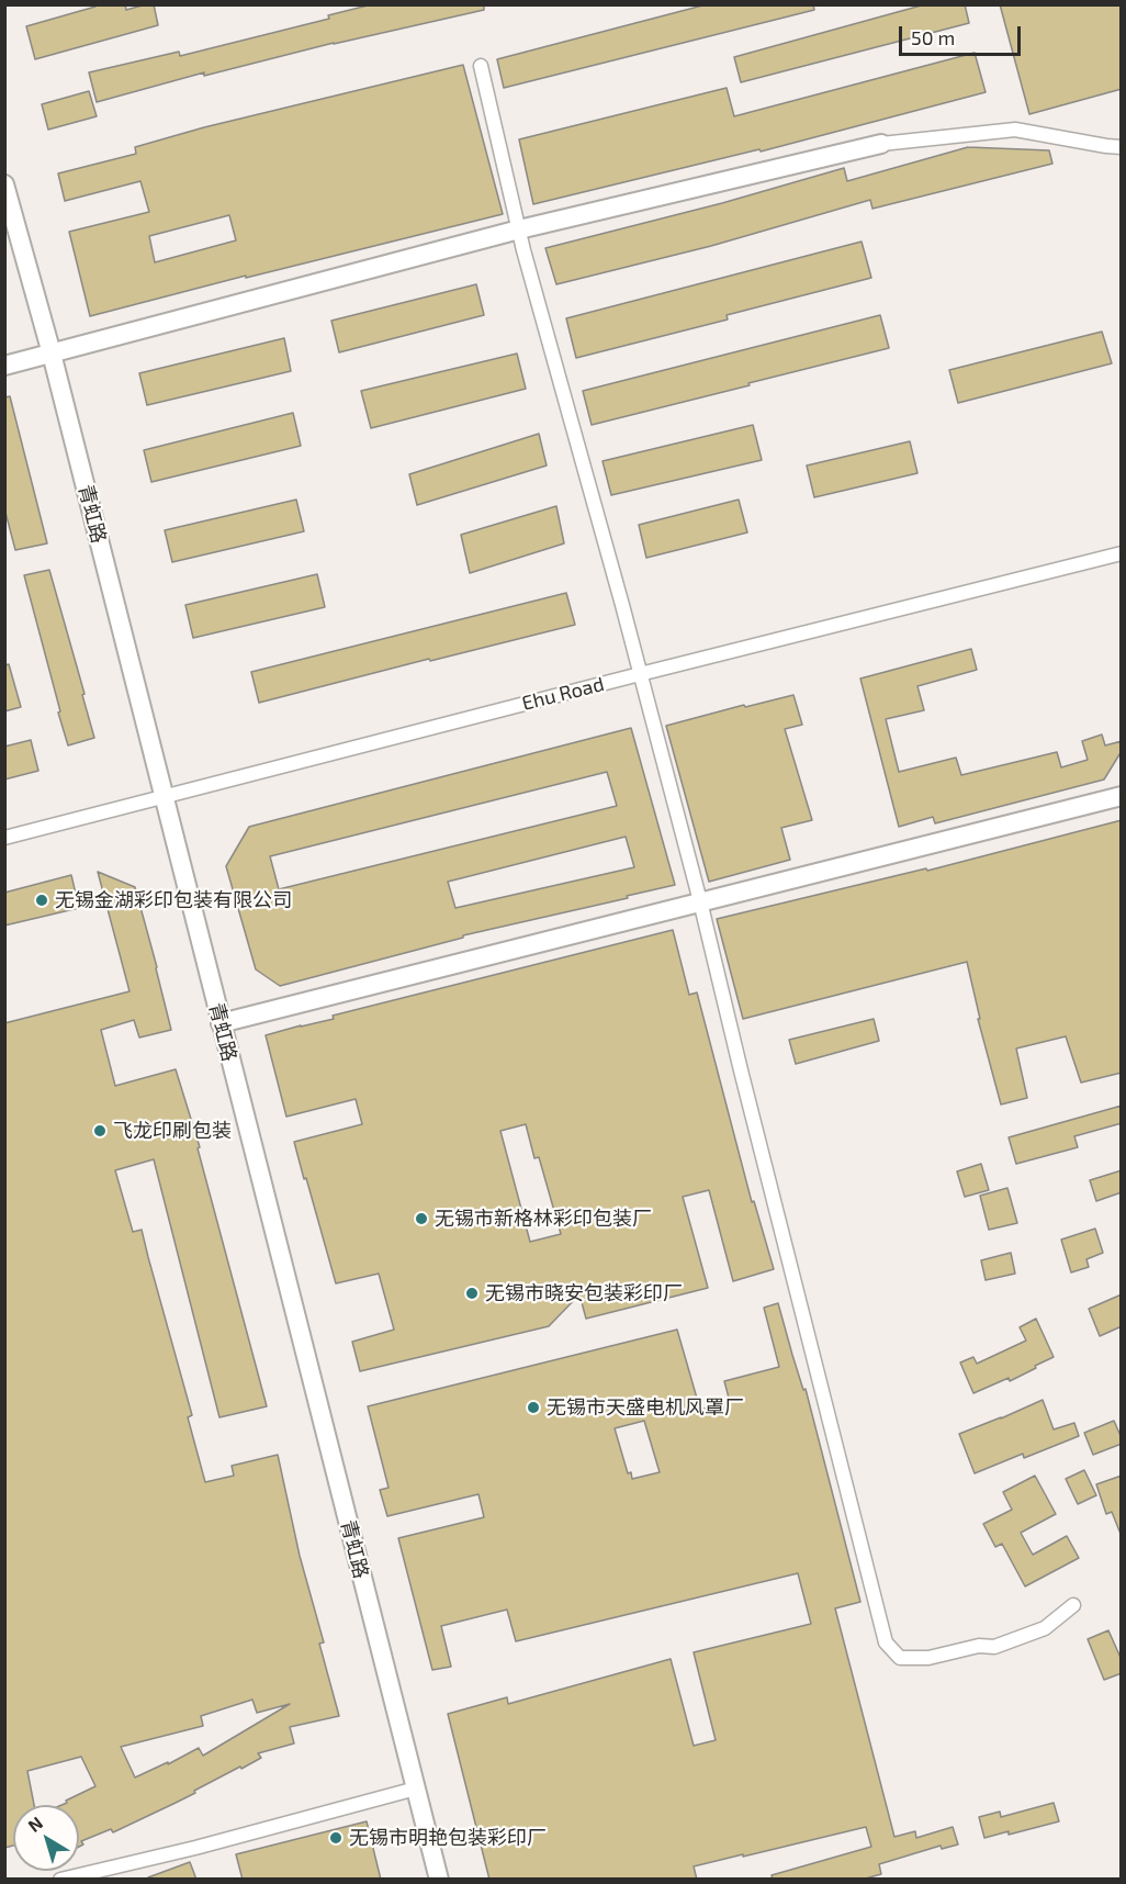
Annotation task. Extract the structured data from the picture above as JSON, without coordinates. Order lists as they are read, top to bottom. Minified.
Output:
{"streets":{"street":["青虹路","Ehu Road"]},"crossings":[["青虹路","Ehu Road"]],"places":["无锡金湖彩印包装有限公司","飞龙印刷包装","无锡市新格林彩印包装厂","无锡市晓安包装彩印厂","无锡市天盛电机风罩厂","无锡市明艳包装彩印厂"],"scale_bar":"50 m","north":"top left"}
